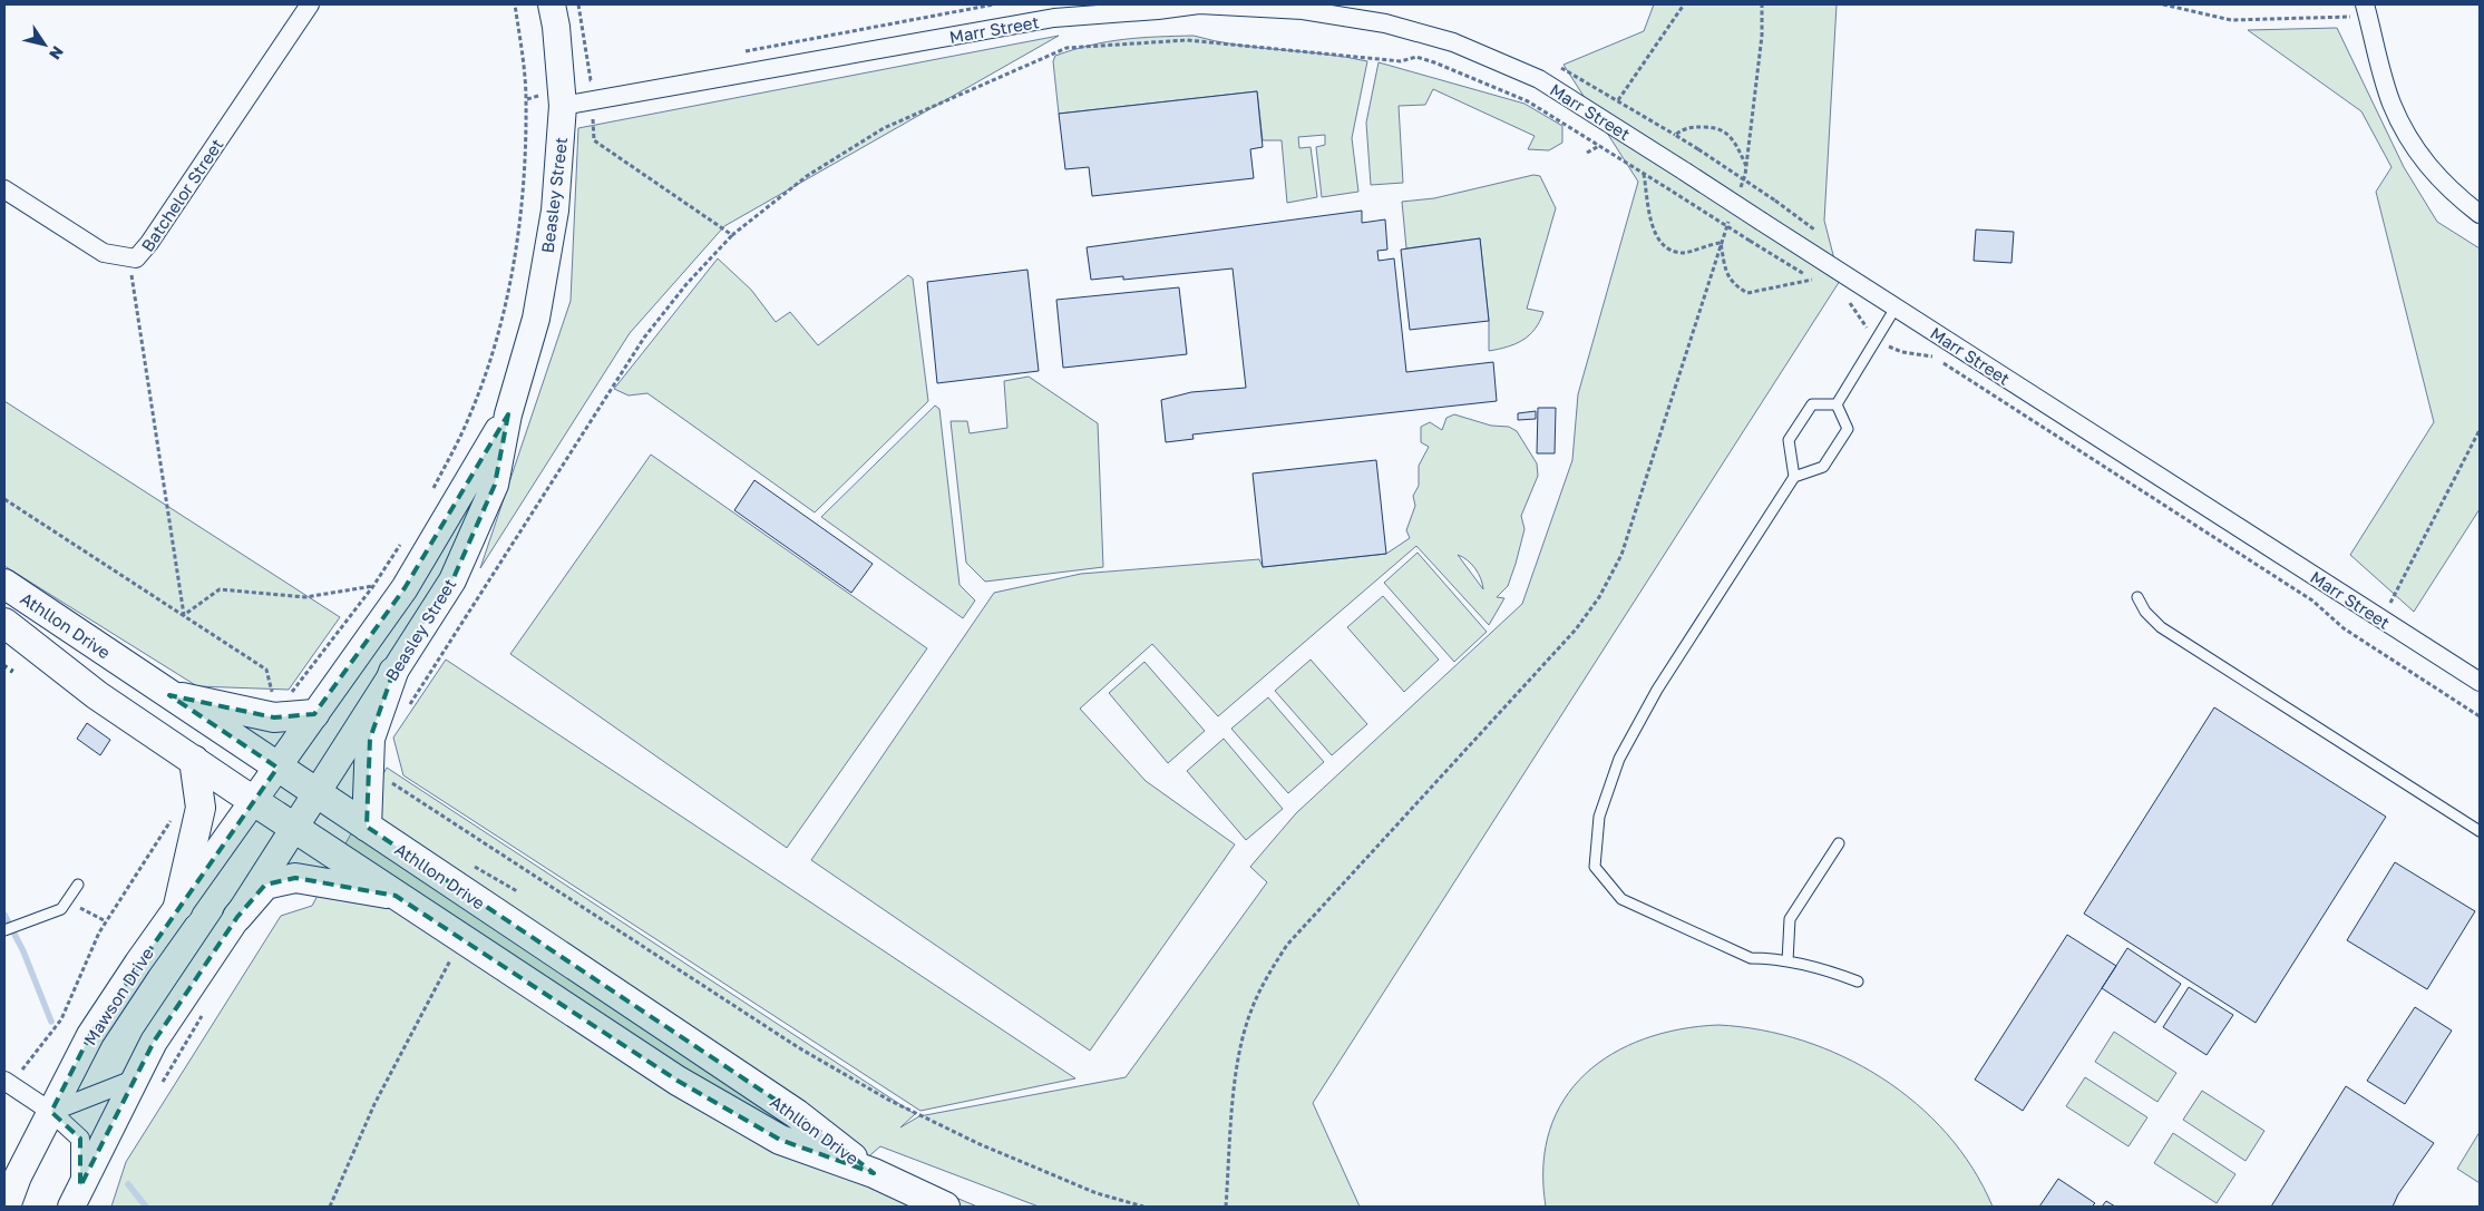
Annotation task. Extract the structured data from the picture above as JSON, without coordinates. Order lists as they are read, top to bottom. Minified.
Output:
{"streets":{"main road":["Beasley Street","Athllon Drive","Mawson Drive"],"street":["Marr Street","Batchelor Street"]},"crossings":[["Marr Street","Beasley Street"],["Beasley Street","Athllon Drive"],["Beasley Street","Mawson Drive"],["Athllon Drive","Mawson Drive"]],"north":"bottom right"}
